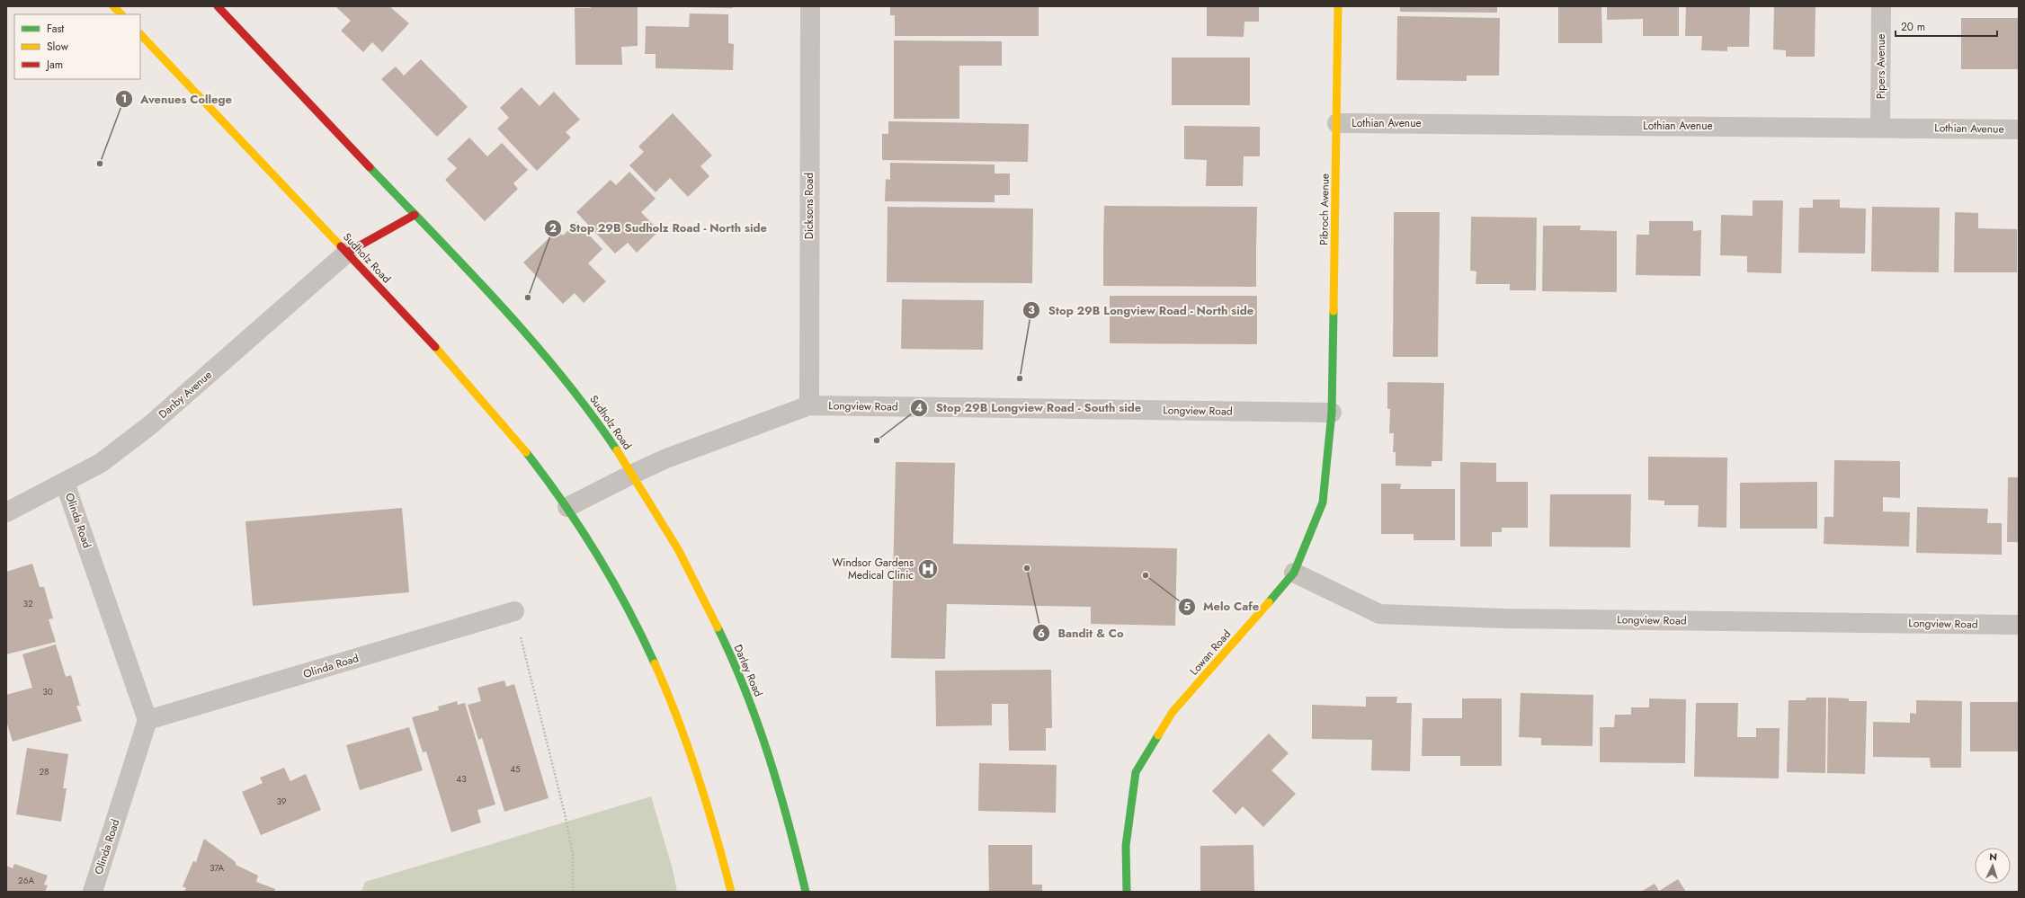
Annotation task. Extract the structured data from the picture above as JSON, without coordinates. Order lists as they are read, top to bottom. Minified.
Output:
{"streets":{"main road":["Pibroch Avenue","Sudholz Road","Lowan Road","Darley Road"],"street":["Pipers Avenue","Lothian Avenue","Dicksons Road","Danby Avenue","Longview Road","Olinda Road"]},"crossings":[["Pipers Avenue","Lothian Avenue"],["Lothian Avenue","Pibroch Avenue"],["Dicksons Road","Longview Road"],["Pibroch Avenue","Longview Road"],["Pibroch Avenue","Lowan Road"],["Sudholz Road","Danby Avenue"],["Sudholz Road","Longview Road"],["Sudholz Road","Darley Road"],["Danby Avenue","Olinda Road"],["Longview Road","Lowan Road"],["Longview Road","Darley Road"]],"places":{"other":["Avenues College","Stop 29B Sudholz Road - North side","Stop 29B Longview Road - North side","Stop 29B Longview Road - South side","Bandit & Co","Melo Cafe"],"hospital":["Windsor Gardens Medical Clinic"]},"house_numbers":["32","30","45","28","43","39","37A","26A"],"legend":["Fast","Slow","Jam"],"scale_bar":"20 m","north":"top"}
